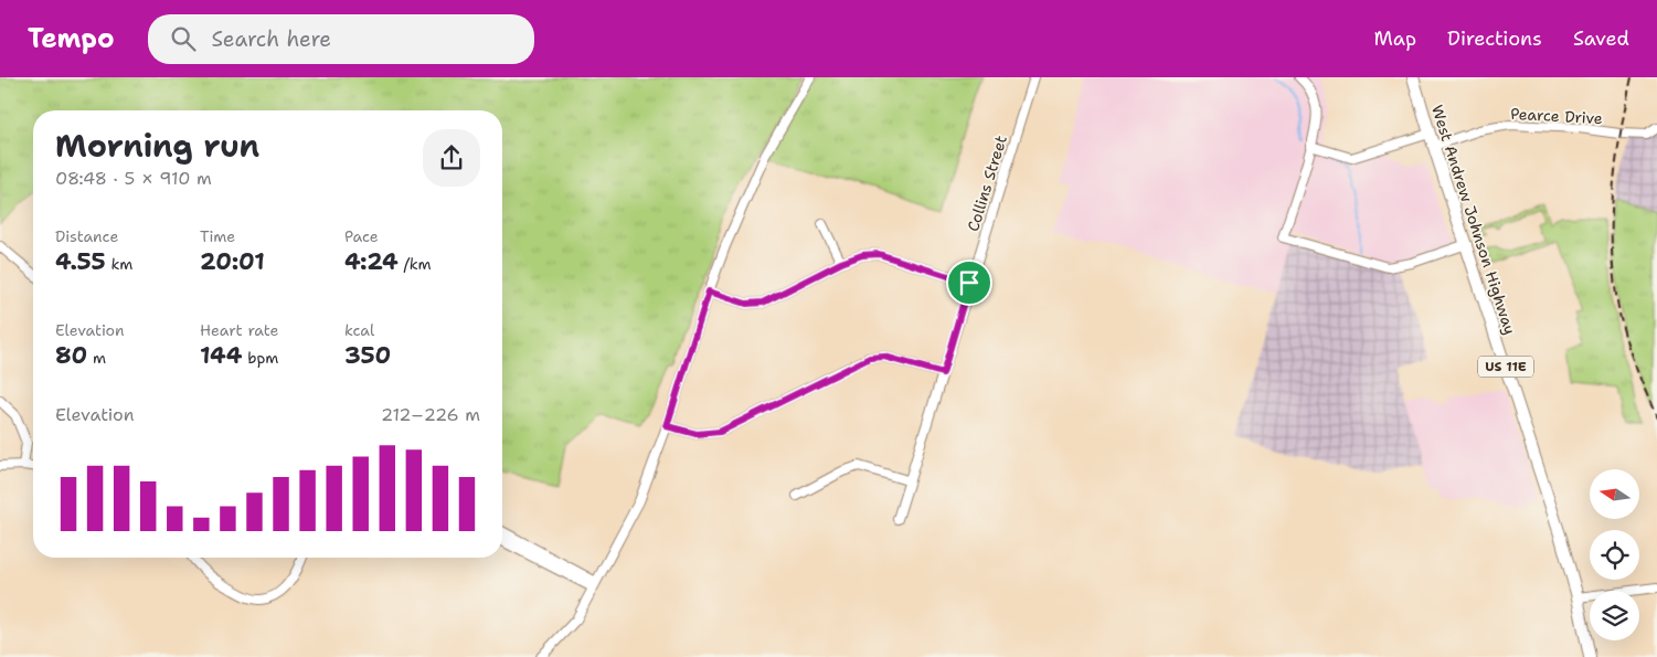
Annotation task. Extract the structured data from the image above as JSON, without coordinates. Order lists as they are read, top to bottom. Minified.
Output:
{"streets":{"main road":["West Andrew Johnson Highway","US 11E"],"street":["Pearce Drive","Collins Street"]},"crossings":[["Pearce Drive","West Andrew Johnson Highway"]],"north":"left","page":{"header":"Tempo","search":"Search here","nav":["Map","Directions","Saved"],"heading":["Morning run","08:48 · 5 × 910 m"],"stats":[["Distance","4.55 km"],["Time","20:01"],["Pace","4:24 /km"],["Elevation","80 m"],["Heart rate","144 bpm"],["kcal","350"]],"chart":["Elevation","212–226 m"]}}
